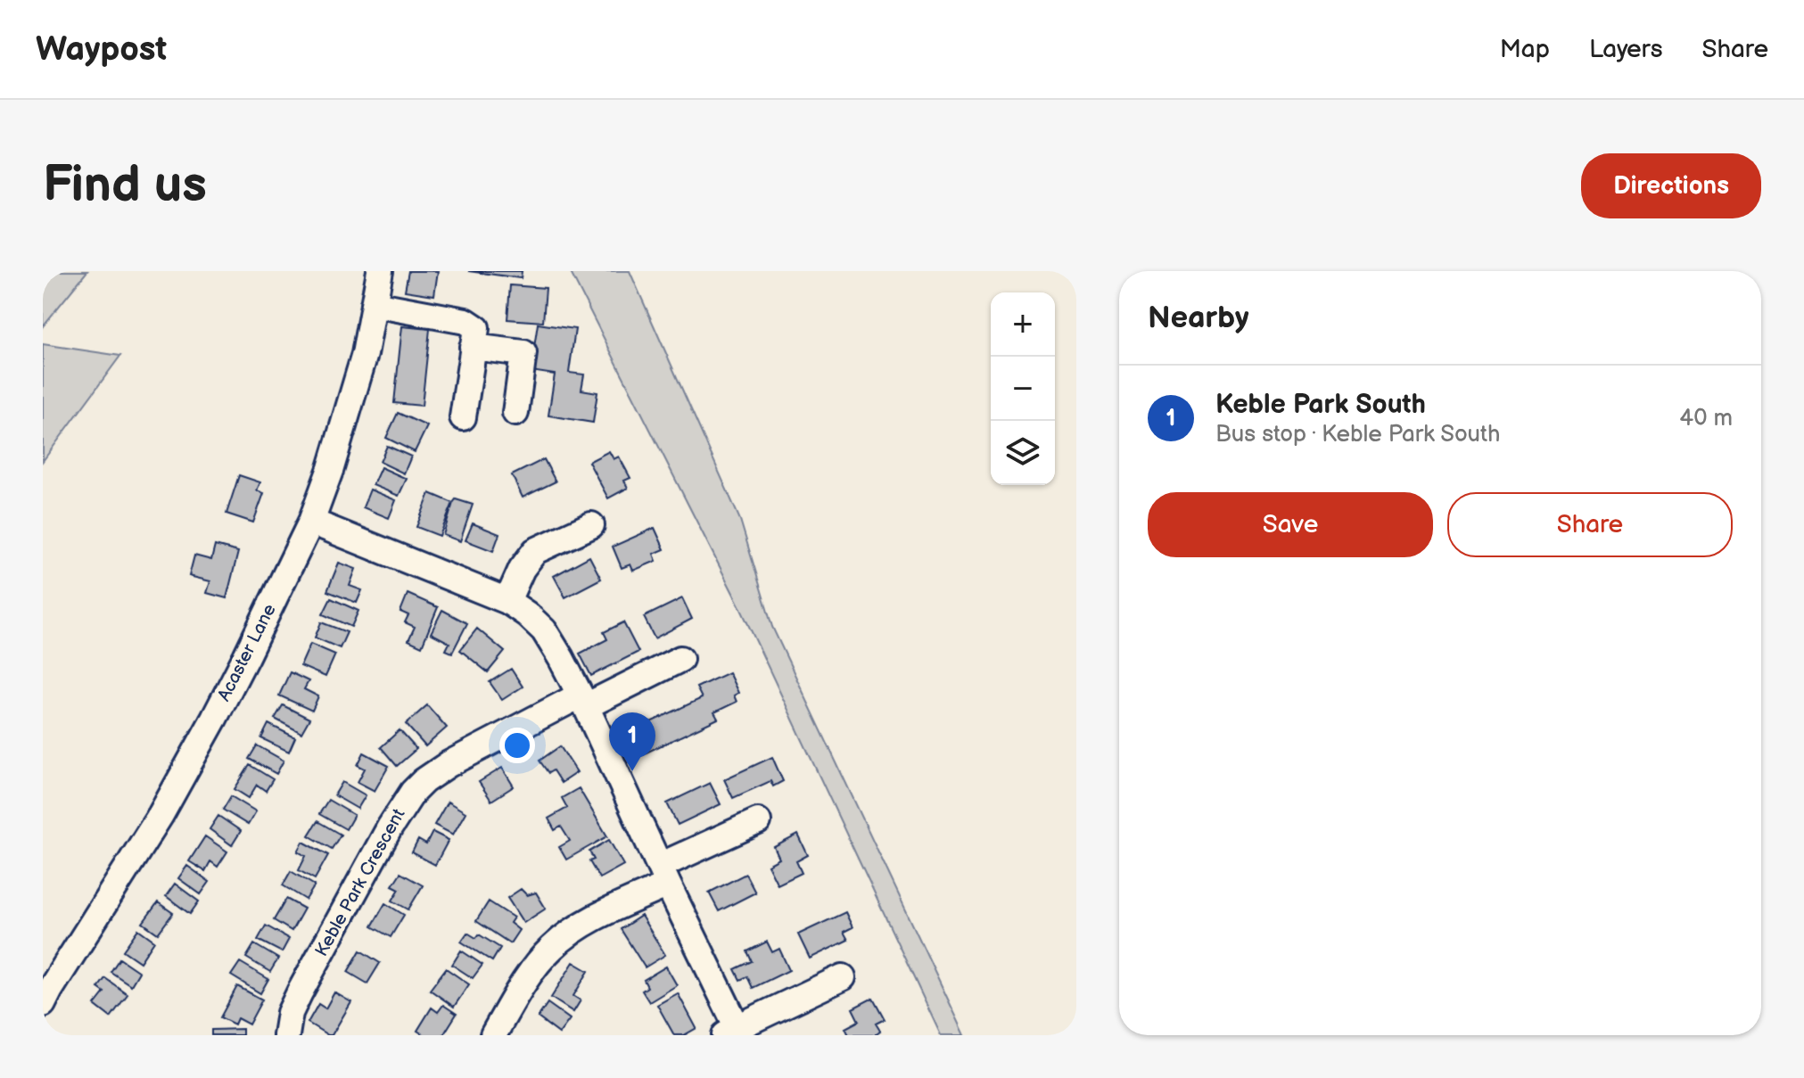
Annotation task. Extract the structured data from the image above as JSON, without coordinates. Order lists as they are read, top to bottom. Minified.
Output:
{"streets":{"street":["Acaster Lane","Keble Park Crescent"]},"page":{"header":"Waypost","nav":["Map","Layers","Share"],"buttons":["Directions",["Save","Share"]],"title":"Find us","heading":"Nearby","map_buttons":["+","−"],"list":[{"mark":"1","name":"Keble Park South","note":"Bus stop · Keble Park South","value":"40 m"}],"pins":"1"}}
